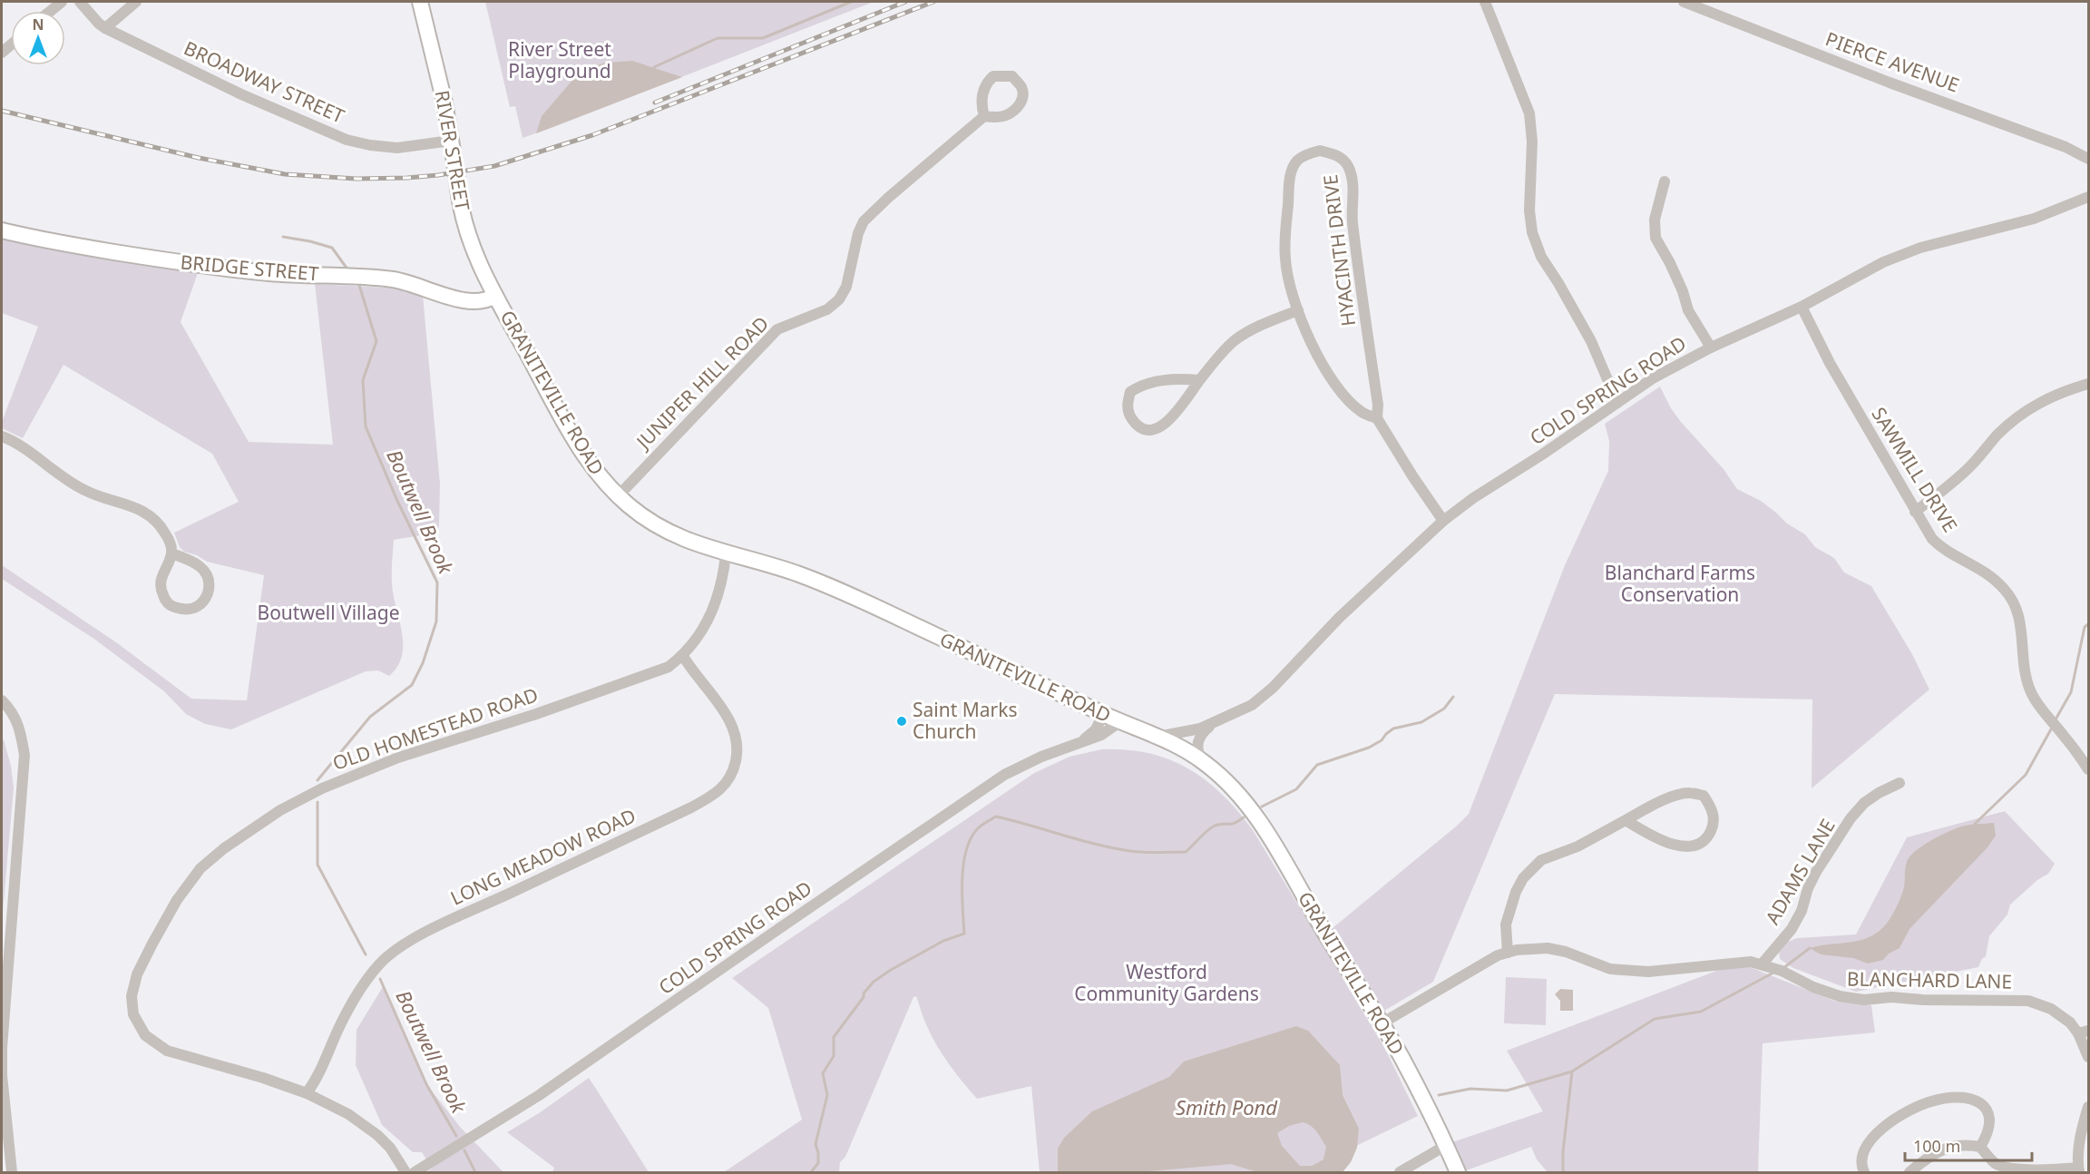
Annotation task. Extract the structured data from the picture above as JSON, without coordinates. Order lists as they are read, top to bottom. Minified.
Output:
{"streets":{"main road":["RIVER STREET","BRIDGE STREET","GRANITEVILLE ROAD"],"street":["PIERCE AVENUE","BROADWAY STREET","HYACINTH DRIVE","JUNIPER HILL ROAD","COLD SPRING ROAD","SAWMILL DRIVE","OLD HOMESTEAD ROAD","LONG MEADOW ROAD","ADAMS LANE","BLANCHARD LANE"]},"crossings":[["BROADWAY STREET","RIVER STREET"],["RIVER STREET","BRIDGE STREET"],["RIVER STREET","GRANITEVILLE ROAD"],["HYACINTH DRIVE","COLD SPRING ROAD"],["BRIDGE STREET","GRANITEVILLE ROAD"],["JUNIPER HILL ROAD","GRANITEVILLE ROAD"],["COLD SPRING ROAD","GRANITEVILLE ROAD"],["COLD SPRING ROAD","SAWMILL DRIVE"],["GRANITEVILLE ROAD","OLD HOMESTEAD ROAD"],["GRANITEVILLE ROAD","BLANCHARD LANE"],["OLD HOMESTEAD ROAD","LONG MEADOW ROAD"],["ADAMS LANE","BLANCHARD LANE"]],"water":["Boutwell Brook","Smith Pond"],"parks":["River Street Playground","Blanchard Farms Conservation","Boutwell Village","Westford Community Gardens"],"places":["Saint Marks Church"],"scale_bar":"100 m","north":"top"}
